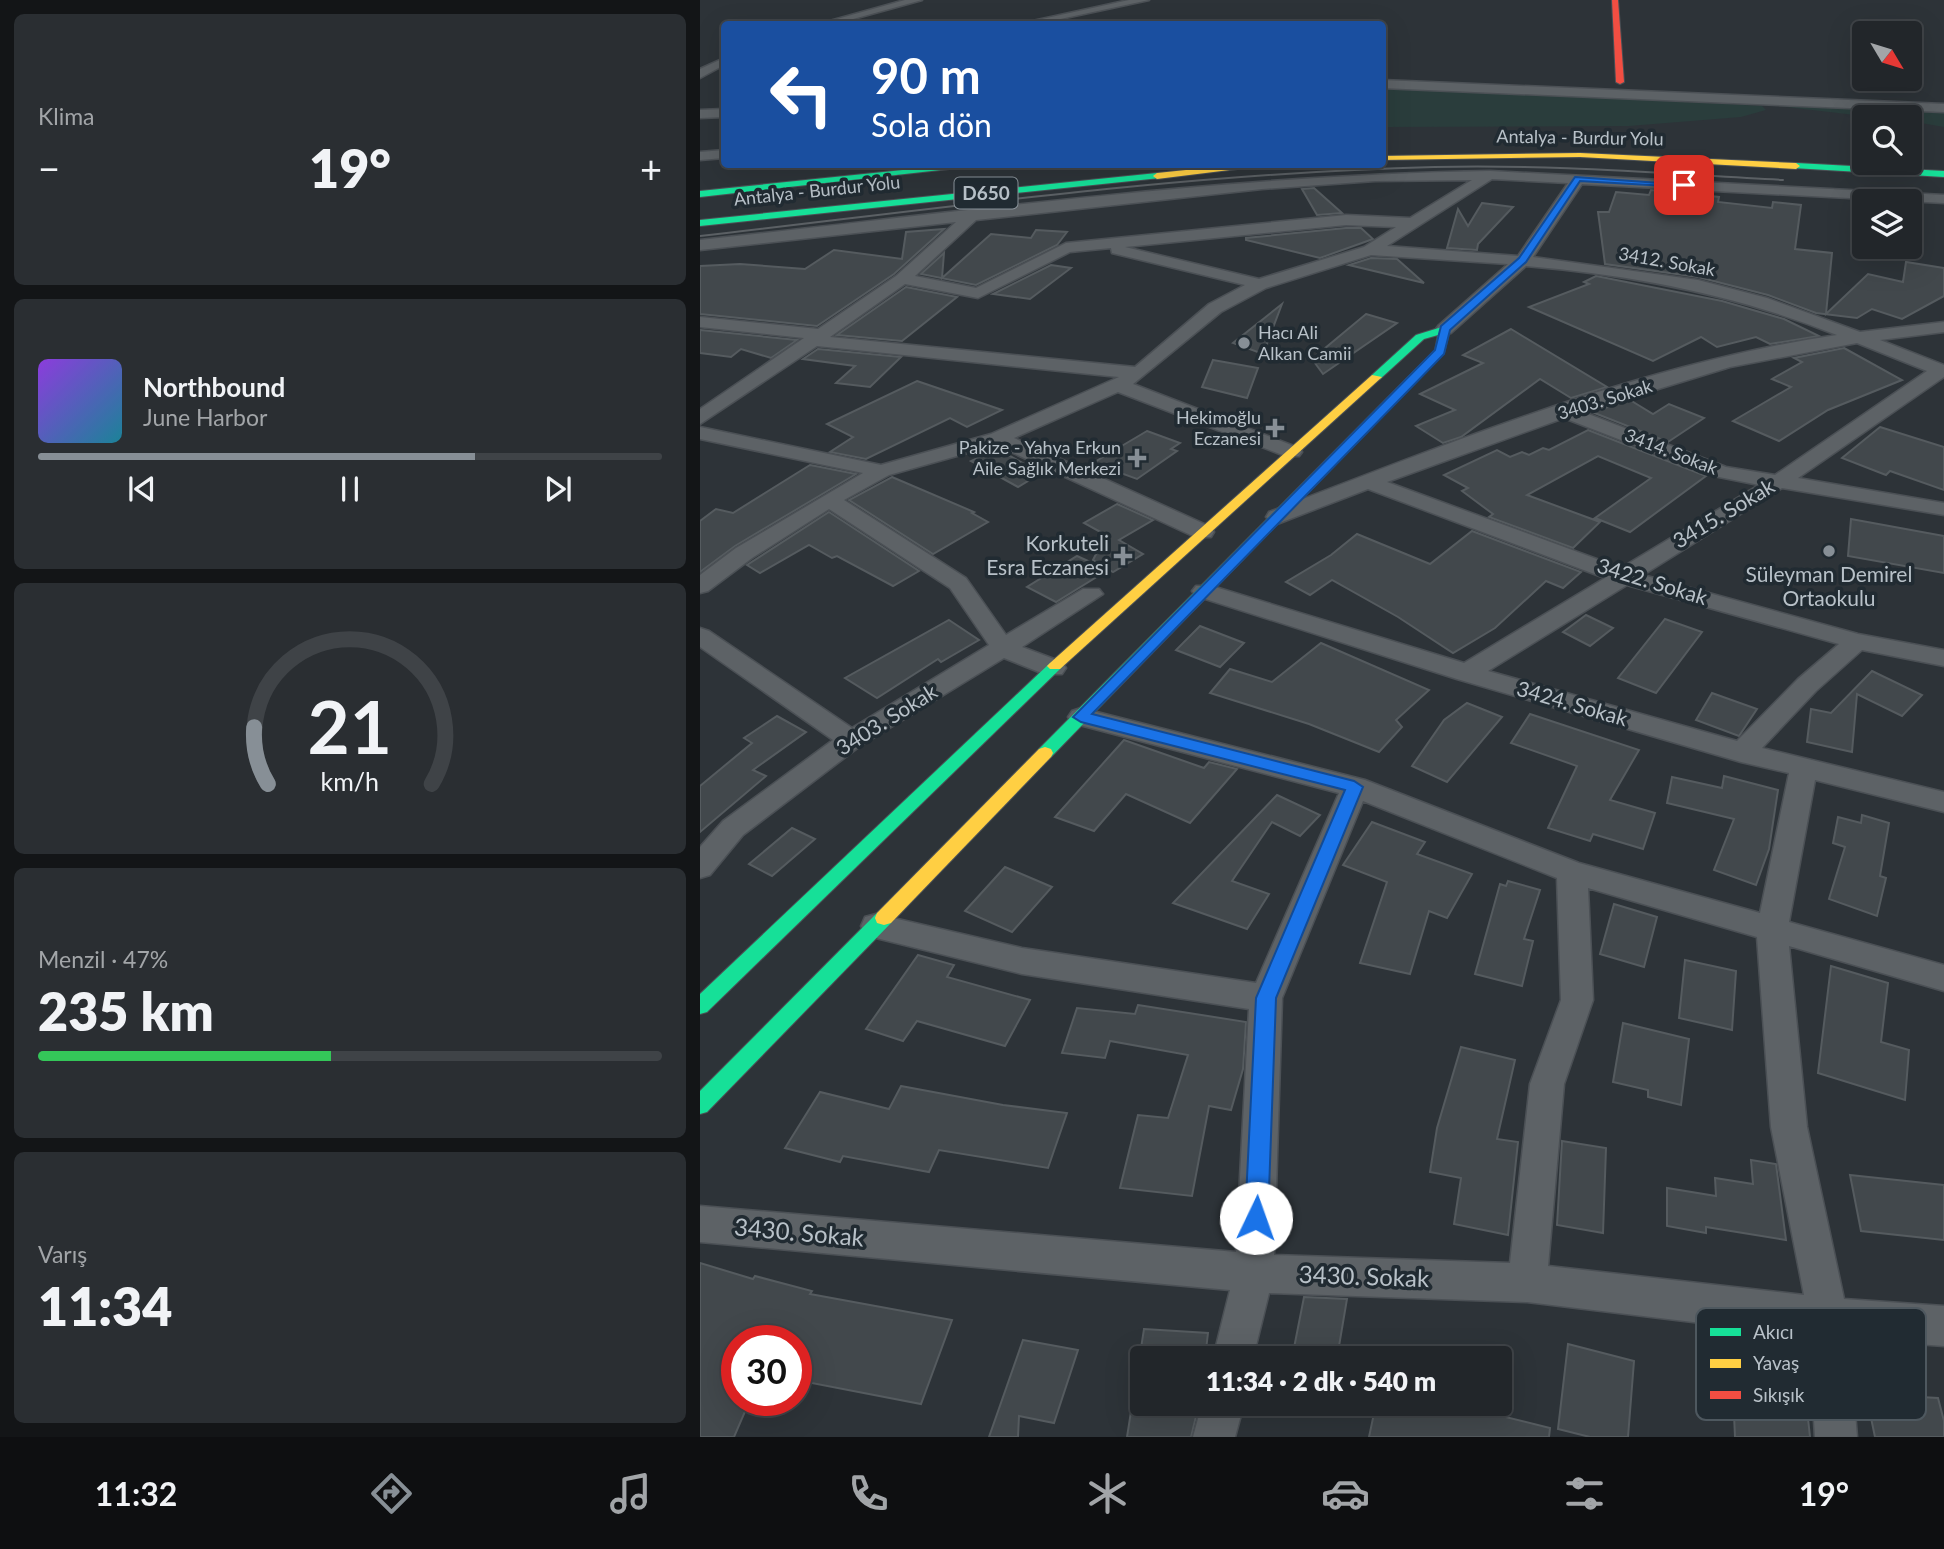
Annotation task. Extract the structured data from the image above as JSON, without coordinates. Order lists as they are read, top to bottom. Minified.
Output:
{"streets":{"main road":["Antalya - Burdur Yolu","D650"],"street":["3412. Sokak","3403. Sokak","3414. Sokak","3415. Sokak","3422. Sokak","3424. Sokak","3430. Sokak"]},"crossings":[["3412. Sokak","3403. Sokak"],["3412. Sokak","3415. Sokak"],["3403. Sokak","3414. Sokak"],["3403. Sokak","3422. Sokak"],["3414. Sokak","3415. Sokak"],["3415. Sokak","3422. Sokak"],["3415. Sokak","3424. Sokak"]],"places":{"other":["Hacı Ali Alkan Camii","Süleyman Demirel Ortaokulu"],"health":["Hekimoğlu Eczanesi","Pakize - Yahya Erkun Aile Sağlık Merkezi","Korkuteli Esra Eczanesi"]},"legend":["Akıcı","Yavaş","Sıkışık"],"north":"bottom right","page":{"tile":["Klima",["Menzil · 47%","235 km"],["Varış","11:34"]],"turn":["90 m","Sola dön"],"heat":["−","19°","+"],"song":["Northbound","June Harbor"],"limit":"30","trip":"11:34 · 2 dk · 540 m","tabs":["11:32","19°"],"gauge":["21","km/h"]}}
